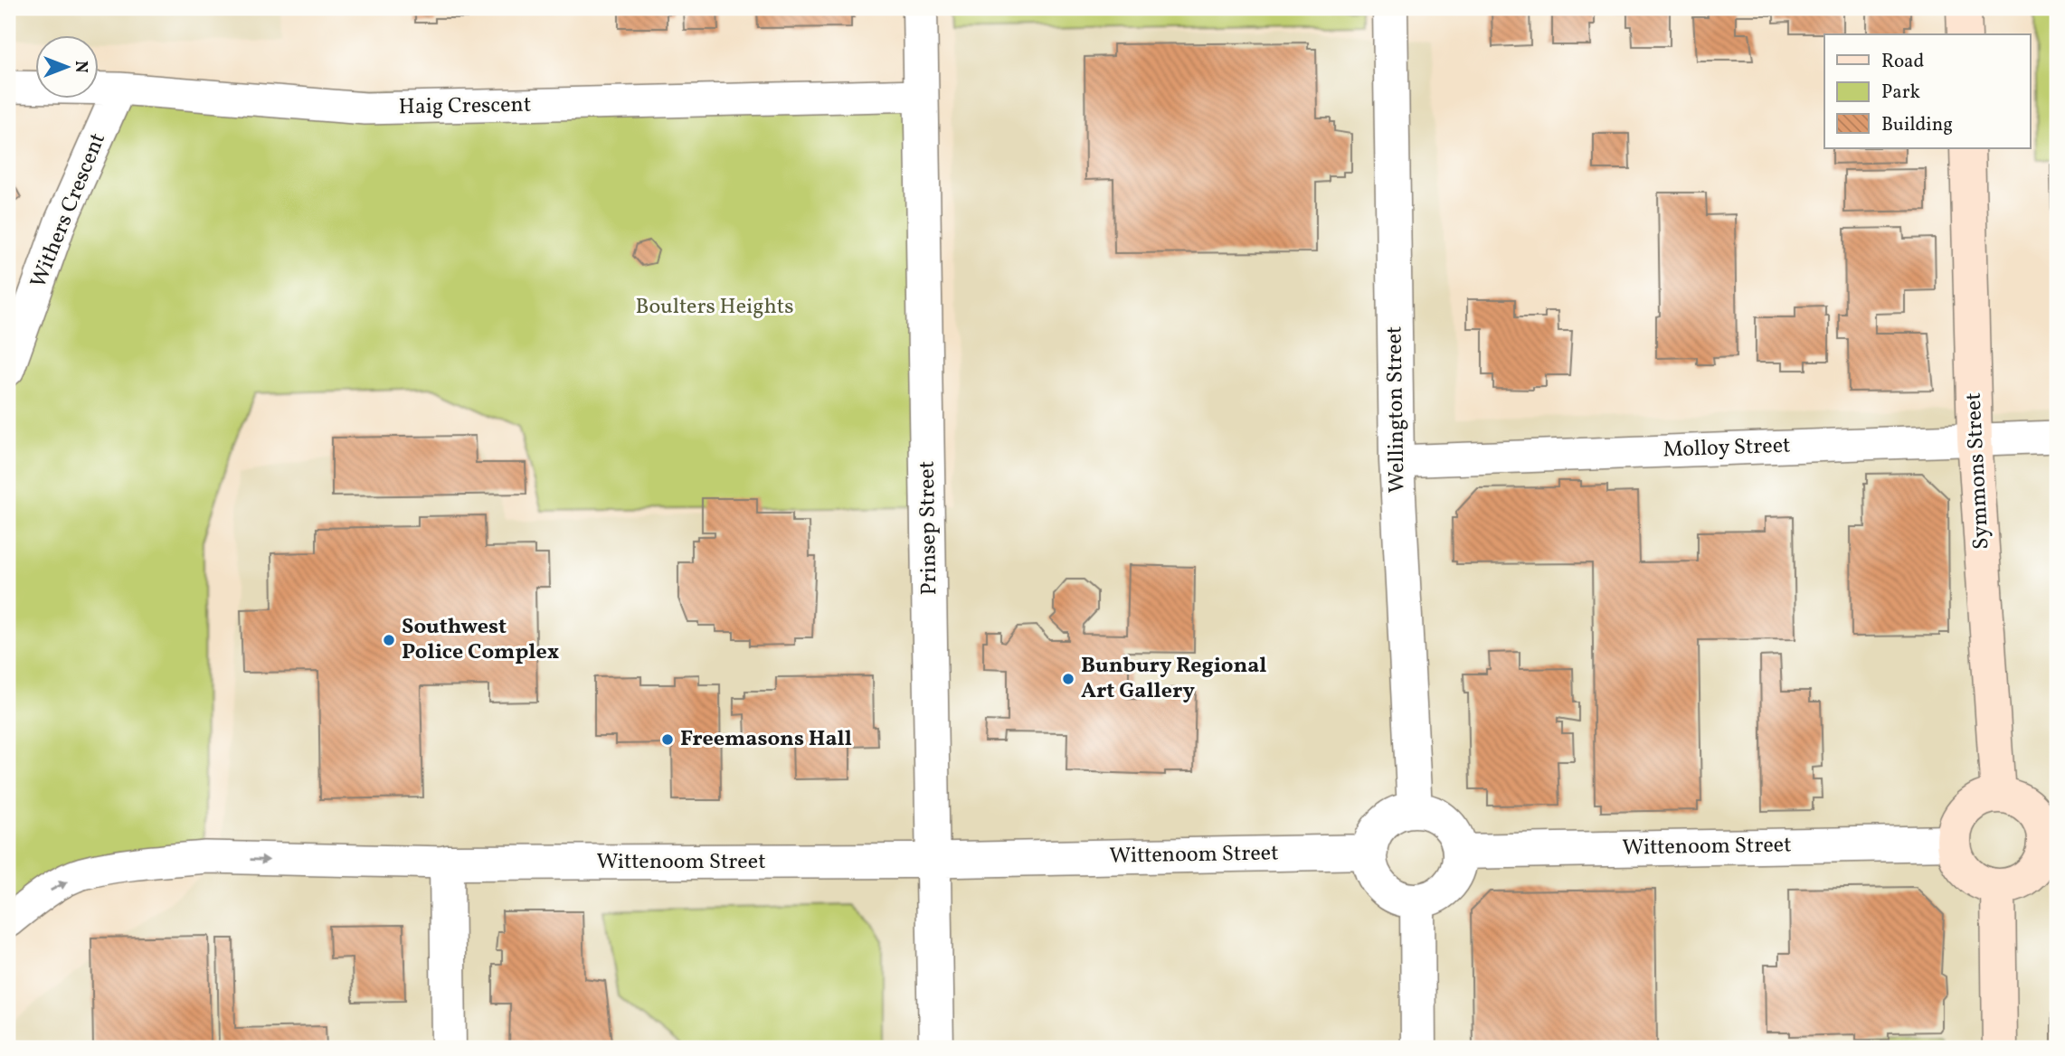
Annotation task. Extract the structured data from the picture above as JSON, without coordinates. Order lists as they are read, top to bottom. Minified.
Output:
{"streets":{"main road":["Symmons Street"],"street":["Haig Crescent","Withers Crescent","Wellington Street","Molloy Street","Prinsep Street","Wittenoom Street"]},"crossings":[["Haig Crescent","Withers Crescent"],["Haig Crescent","Prinsep Street"],["Wellington Street","Molloy Street"],["Wellington Street","Wittenoom Street"],["Molloy Street","Symmons Street"],["Symmons Street","Wittenoom Street"],["Prinsep Street","Wittenoom Street"]],"parks":["Boulters Heights"],"places":["Southwest Police Complex","Bunbury Regional Art Gallery","Freemasons Hall"],"legend":["Road","Park","Building"],"north":"right"}
